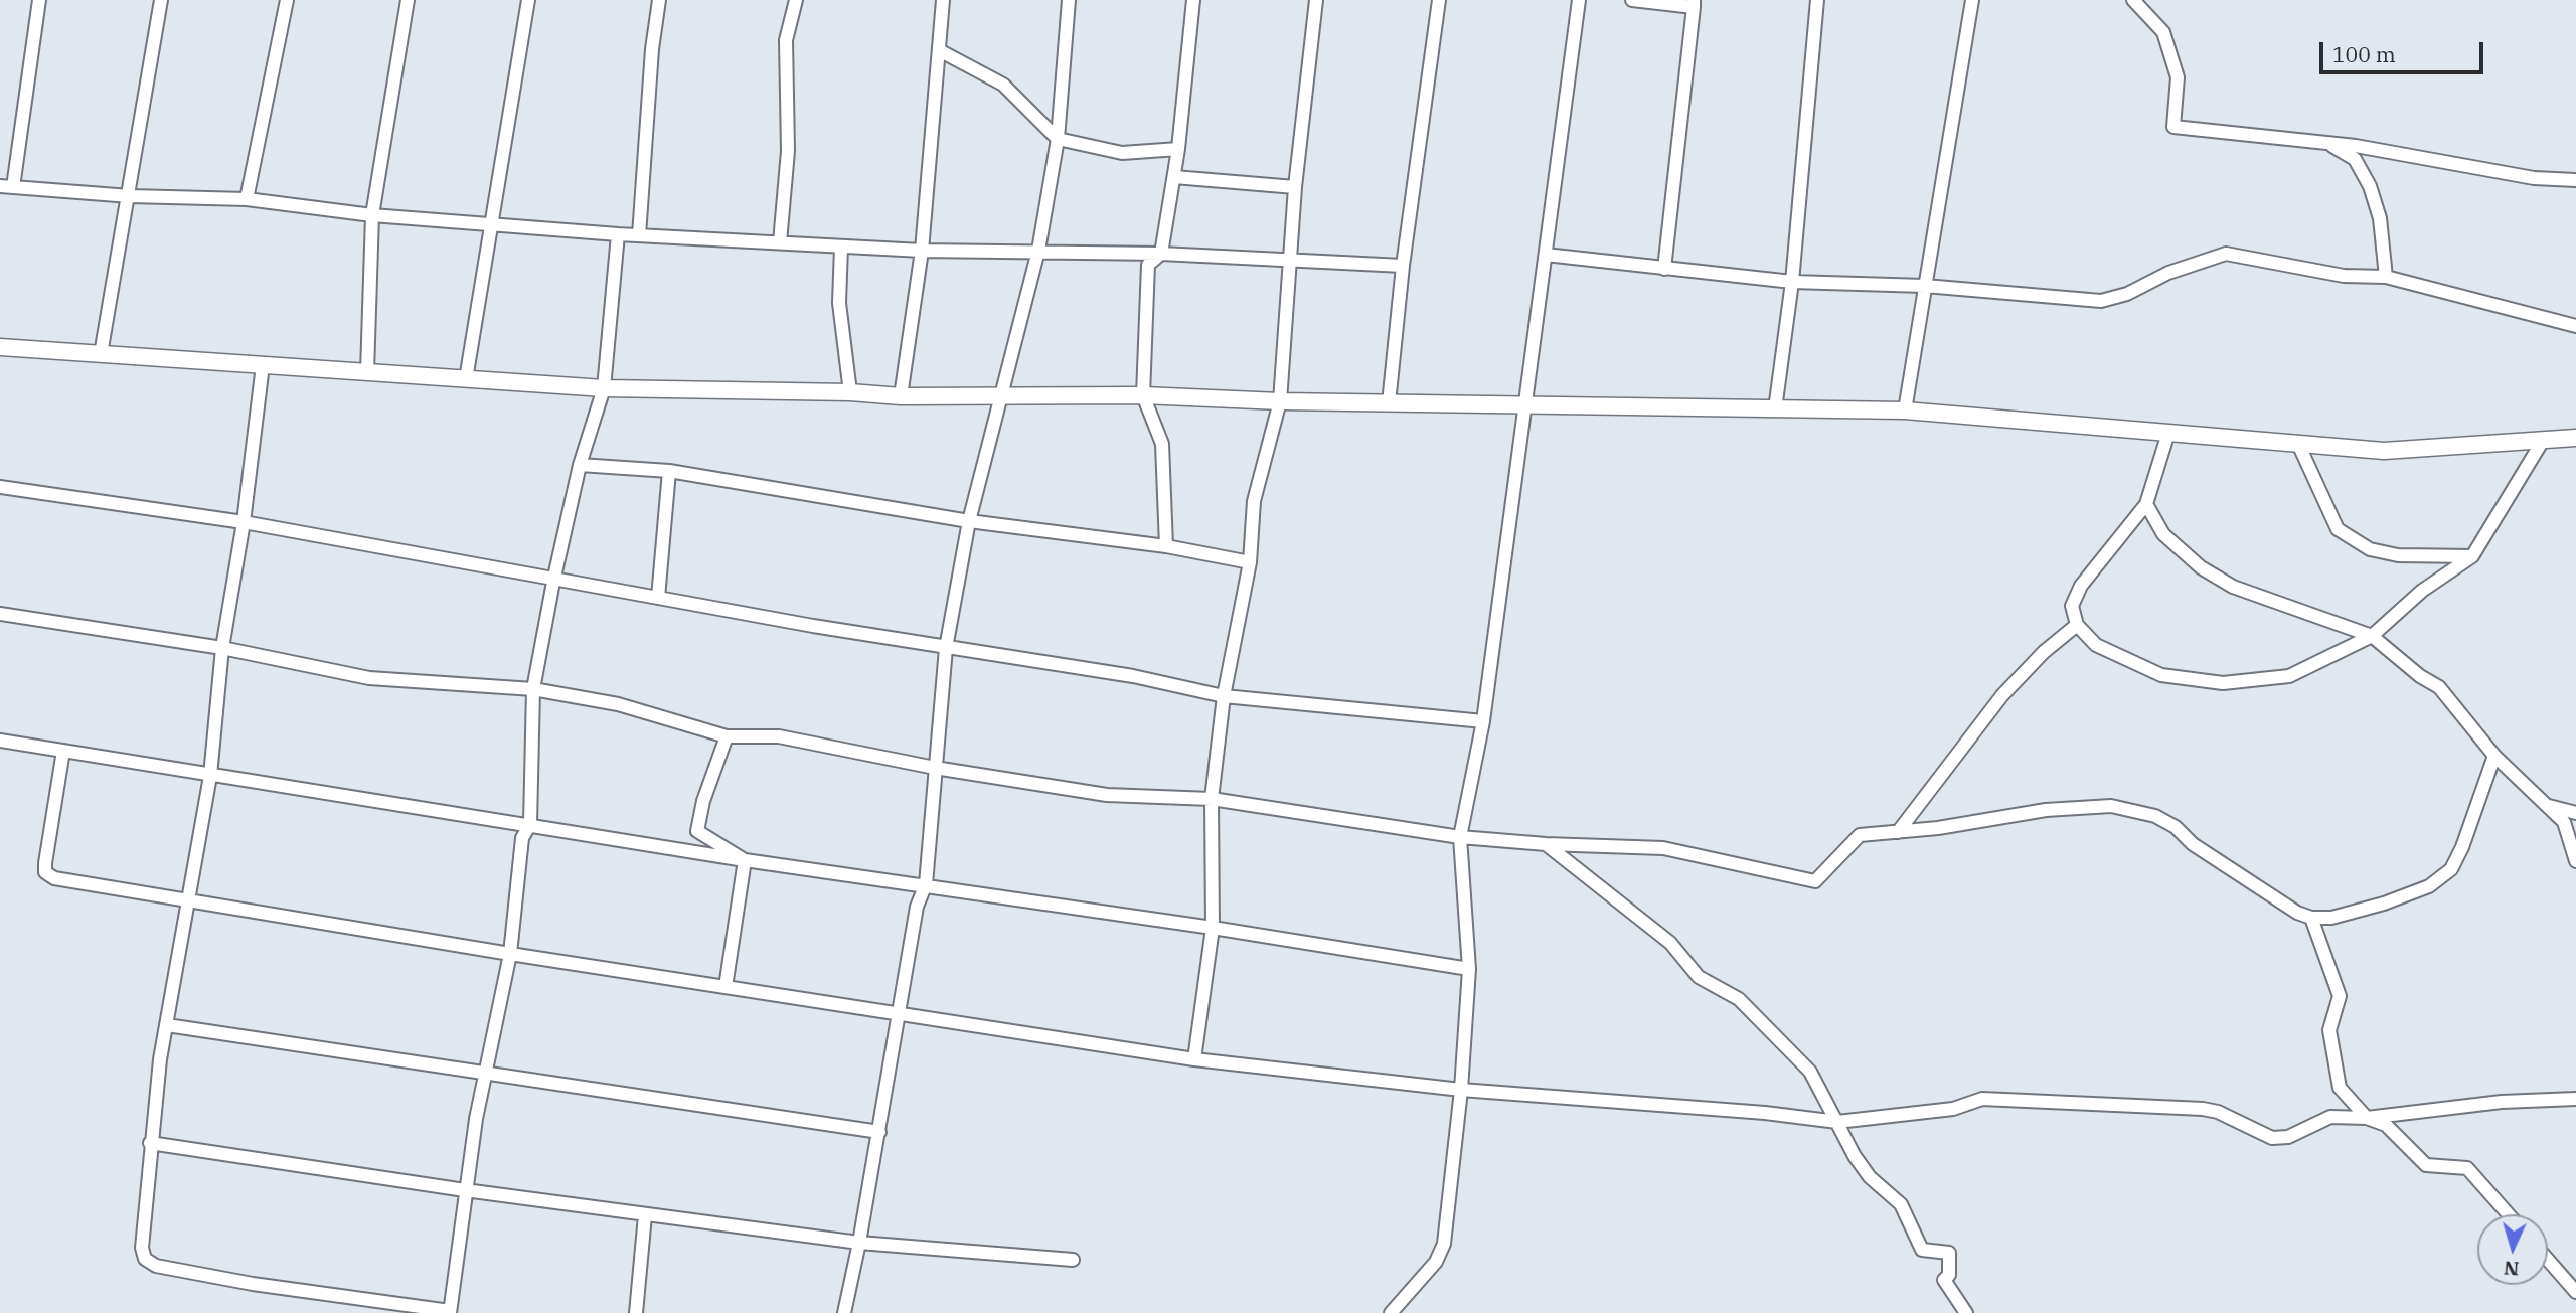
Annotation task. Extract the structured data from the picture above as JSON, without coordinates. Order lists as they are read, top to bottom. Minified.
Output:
{"scale_bar":"100 m","north":"bottom"}
